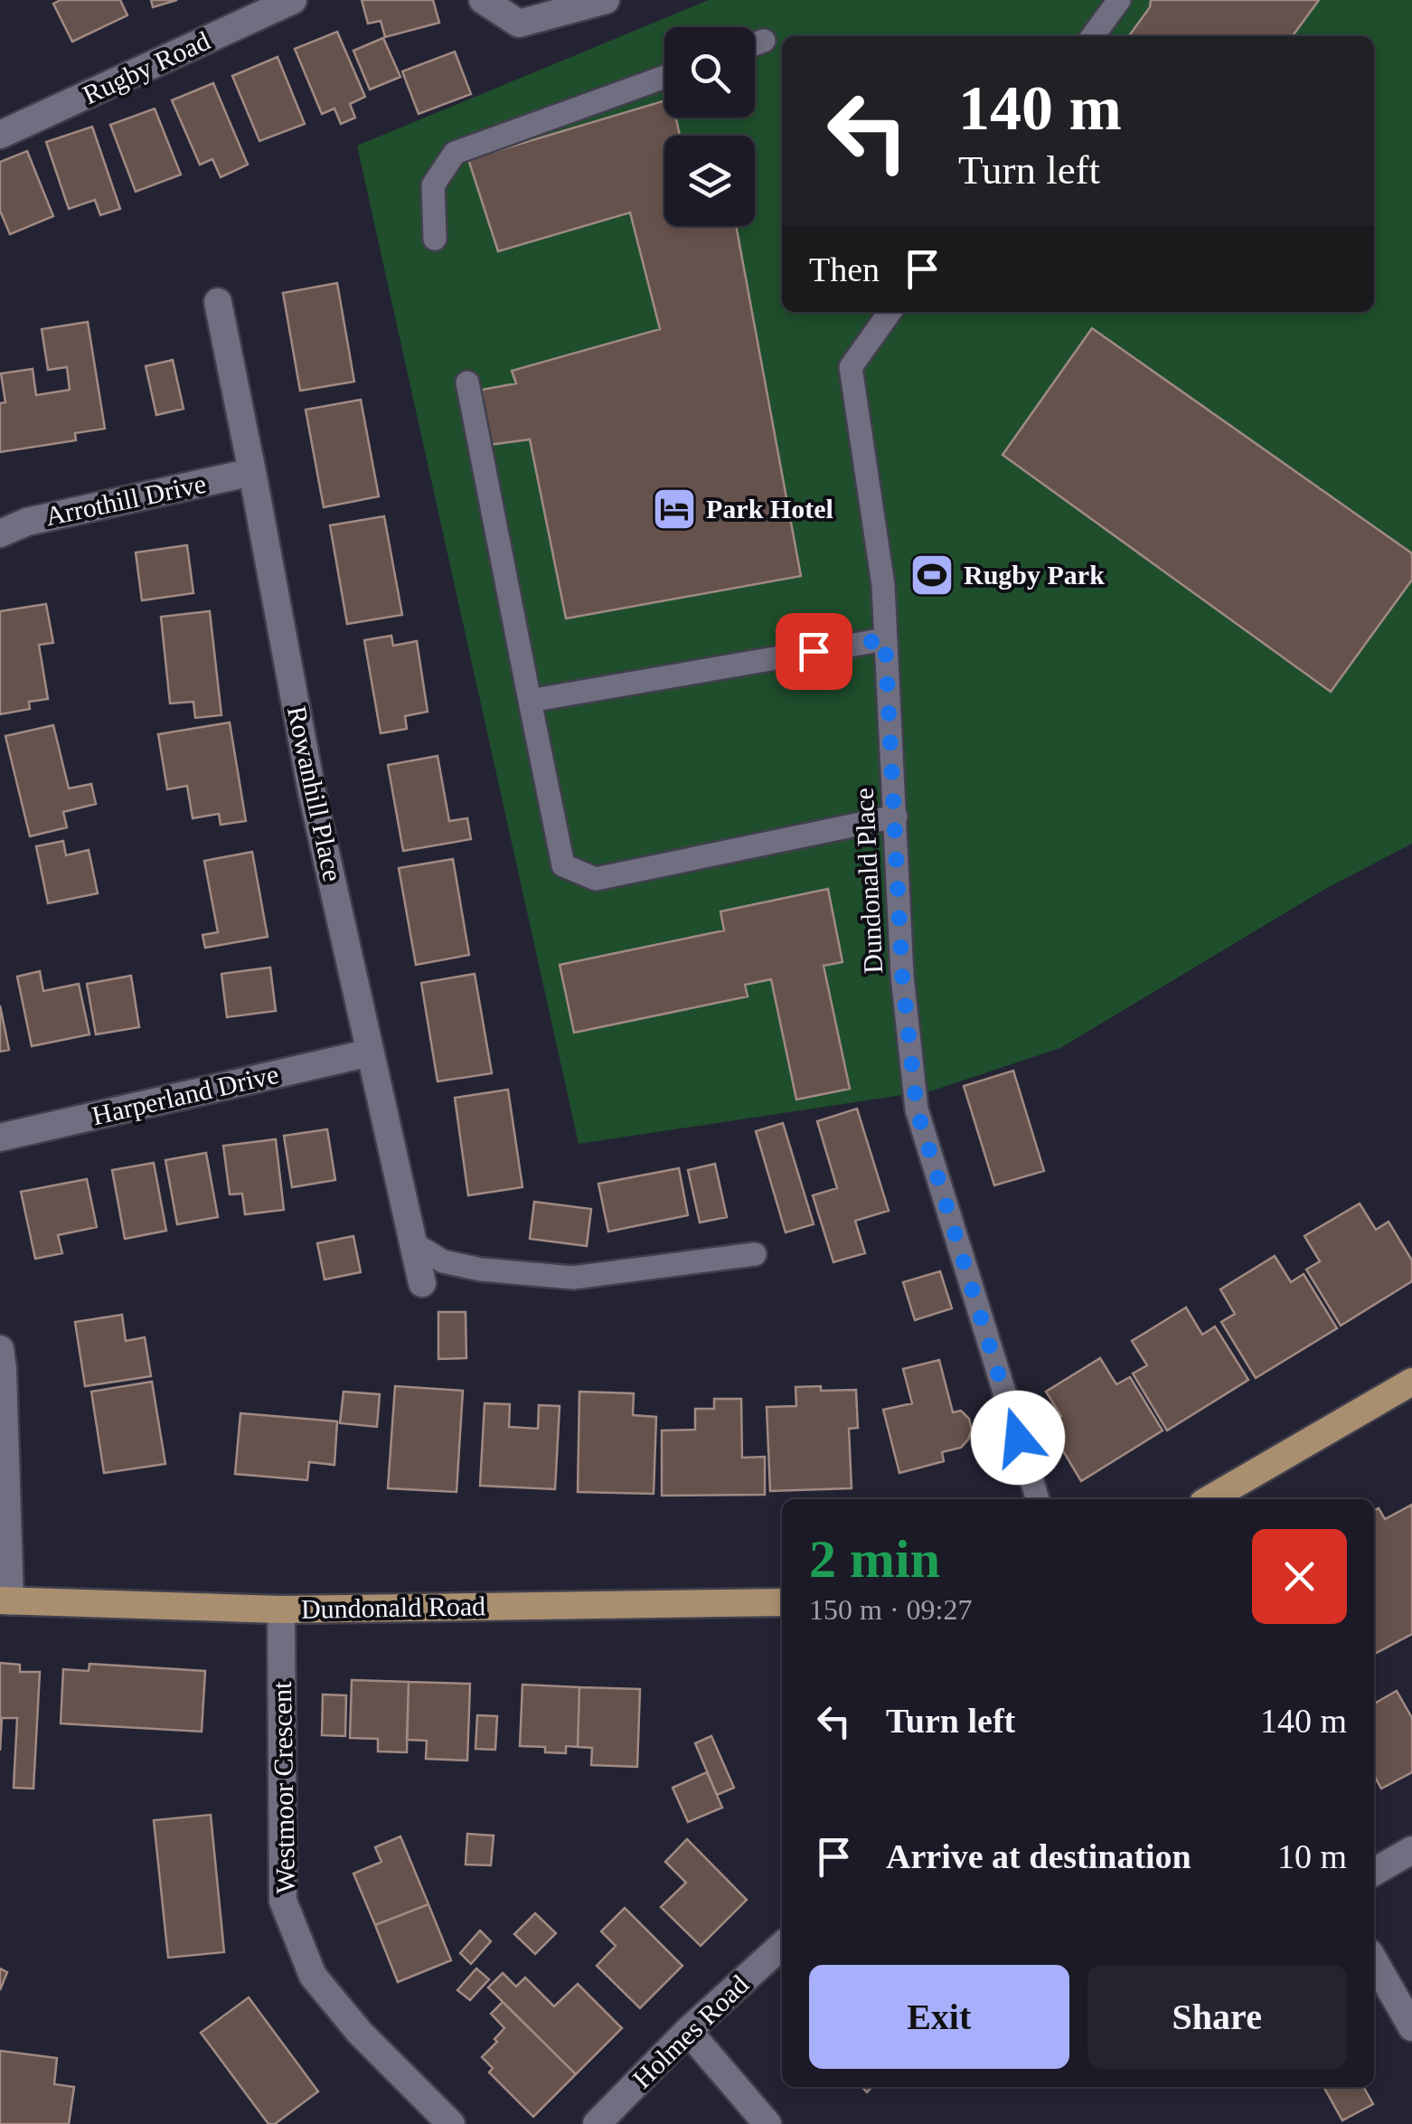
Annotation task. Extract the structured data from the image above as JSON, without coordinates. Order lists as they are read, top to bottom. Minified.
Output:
{"streets":{"main road":["Dundonald Road"],"street":["Rugby Road","Arrothill Drive","Rowanhill Place","Harperland Drive","Westmoor Crescent","Holmes Road"],"lane":["Dundonald Place"]},"crossings":[["Arrothill Drive","Rowanhill Place"],["Rowanhill Place","Harperland Drive"],["Dundonald Road","Westmoor Crescent"]],"places":{"hotel":["Park Hotel"],"sports":["Rugby Park"]},"page":{"turn":["140 m","Turn left"],"then":"Then","heading":["2 min","150 m · 09:27"],"list":[{"name":"Turn left","value":"140 m"},{"name":"Arrive at destination","value":"10 m"}],"buttons":["Exit","Share"]}}
